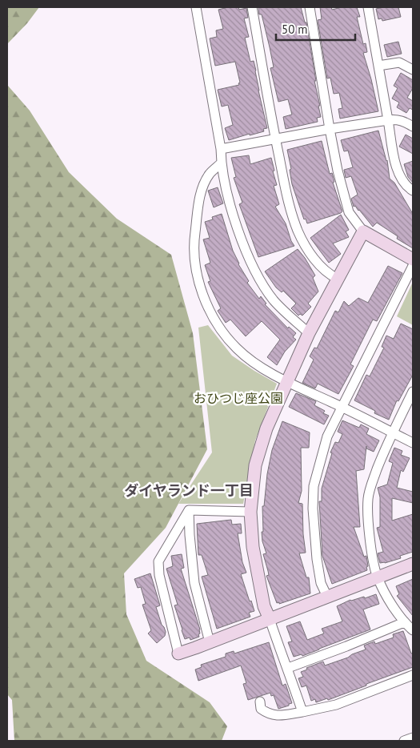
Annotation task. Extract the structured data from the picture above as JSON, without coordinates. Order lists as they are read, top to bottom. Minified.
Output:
{"districts":["ダイヤランド一丁目"],"parks":["おひつじ座公園"],"scale_bar":"50 m"}
